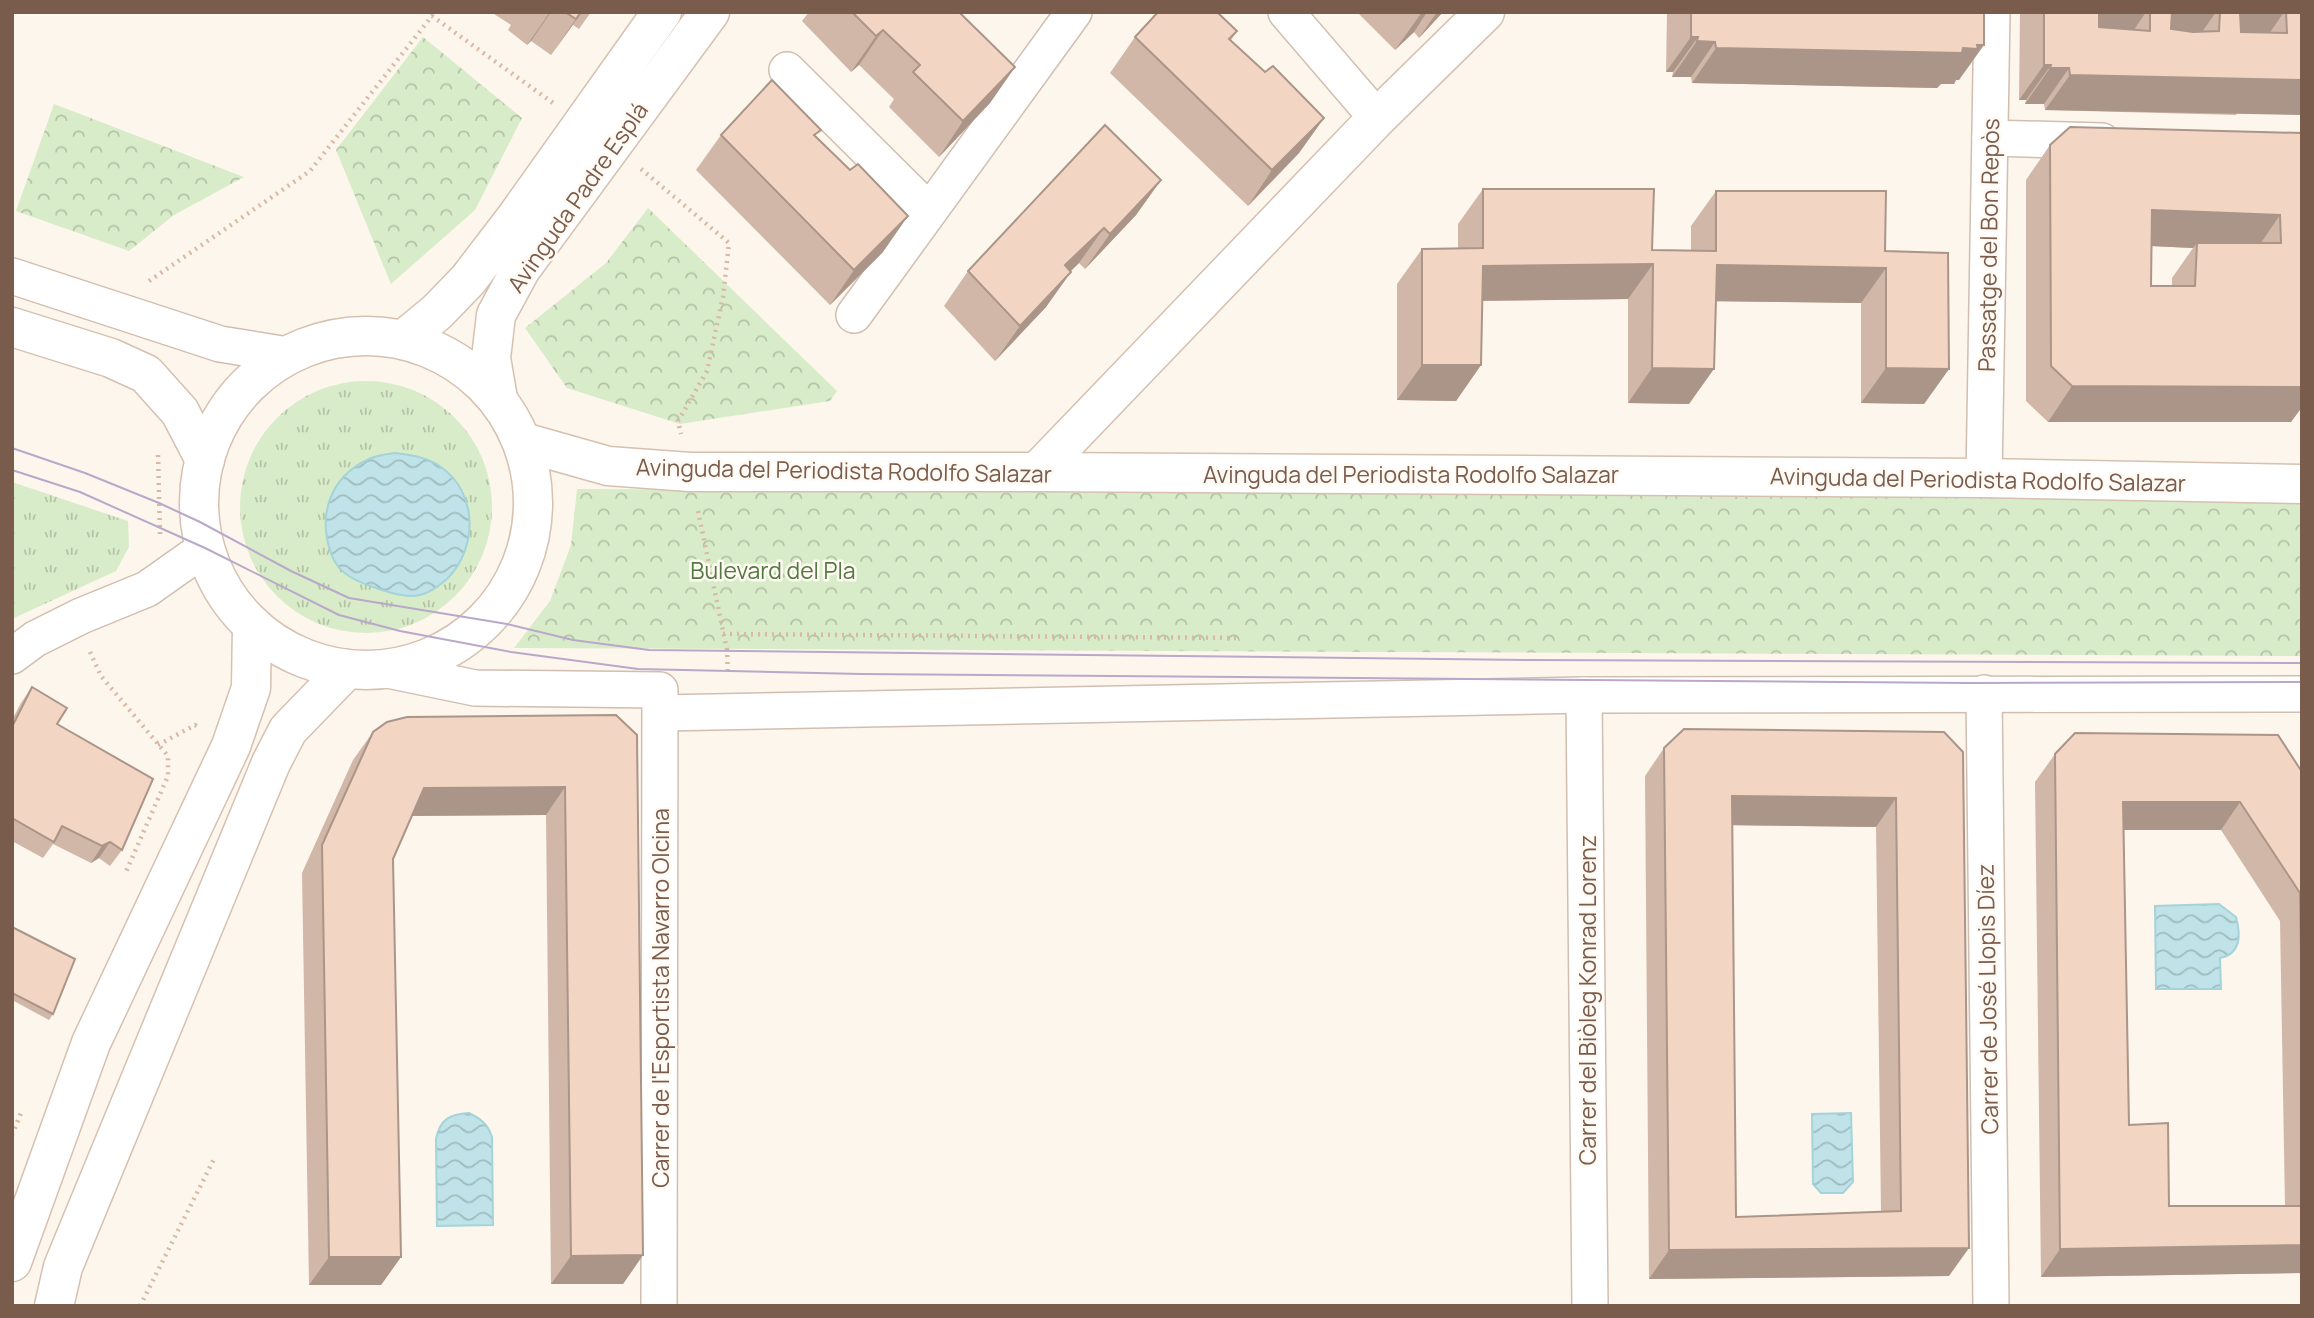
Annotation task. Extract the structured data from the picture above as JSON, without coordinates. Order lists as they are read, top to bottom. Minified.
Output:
{"streets":{"street":["Avinguda Padre Esplá","Passatge del Bon Repòs","Avinguda del Periodista Rodolfo Salazar","Carrer de l'Esportista Navarro Olcina","Carrer de José Llopis Díez","Carrer del Biòleg Konrad Lorenz"]},"crossings":[["Passatge del Bon Repòs","Avinguda del Periodista Rodolfo Salazar"]],"parks":["Bulevard del Pla"]}
